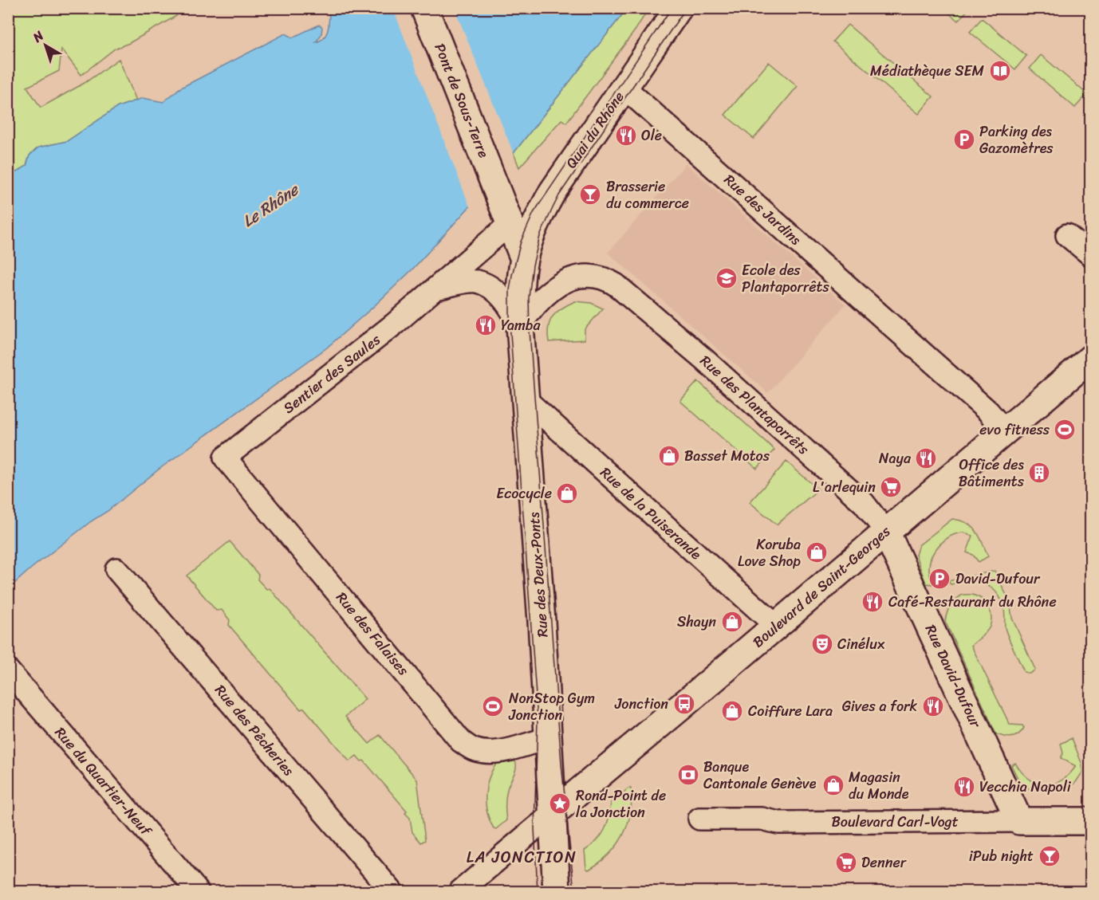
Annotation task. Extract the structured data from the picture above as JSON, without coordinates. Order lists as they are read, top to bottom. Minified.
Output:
{"streets":{"street":["Pont de Sous-Terre","Quai du Rhône","Rue des Jardins","Sentier des Saules","Rue des Plantaporrêts","Rue de la Puiserande","Rue des Deux-Ponts","Boulevard de Saint-Georges","Rue des Falaises","Rue David-Dufour","Rue des Pêcheries","Rue du Quartier-Neuf","Boulevard Carl-Vogt"]},"crossings":[["Pont de Sous-Terre","Quai du Rhône"],["Pont de Sous-Terre","Sentier des Saules"],["Pont de Sous-Terre","Rue des Deux-Ponts"],["Quai du Rhône","Rue des Jardins"],["Quai du Rhône","Rue des Deux-Ponts"],["Rue des Jardins","Boulevard de Saint-Georges"],["Sentier des Saules","Rue des Plantaporrêts"],["Sentier des Saules","Rue des Deux-Ponts"],["Sentier des Saules","Rue des Falaises"],["Rue des Plantaporrêts","Rue des Deux-Ponts"],["Rue des Plantaporrêts","Boulevard de Saint-Georges"],["Rue des Plantaporrêts","Rue David-Dufour"],["Rue de la Puiserande","Rue des Deux-Ponts"],["Rue de la Puiserande","Boulevard de Saint-Georges"],["Rue des Deux-Ponts","Boulevard de Saint-Georges"],["Rue des Deux-Ponts","Rue des Falaises"],["Boulevard de Saint-Georges","Rue David-Dufour"],["Rue David-Dufour","Boulevard Carl-Vogt"]],"districts":["LA JONCTION"],"water":["Le Rhône"],"places":{"library":["Médiathèque SEM"],"restaurant":["Ole","Yamba","Naya","Café-Restaurant du Rhône","Gives a fork","Vecchia Napoli"],"parking":["Parking des Gazomètres","David-Dufour"],"bar":["Brasserie du commerce","iPub night"],"school or university":["Ecole des Plantaporrêts"],"sports":["evo fitness","NonStop Gym Jonction"],"shop":["Basset Motos","Ecocycle","Koruba Love Shop","Shayn","Coiffure Lara","Magasin du Monde"],"building":["Office des Bâtiments"],"supermarket":["L'arlequin","Denner"],"theatre":["Cinélux"],"bus stop":["Jonction"],"bank":["Banque Cantonale Genève"],"place":["Rond-Point de la Jonction"]},"north":"top left"}
